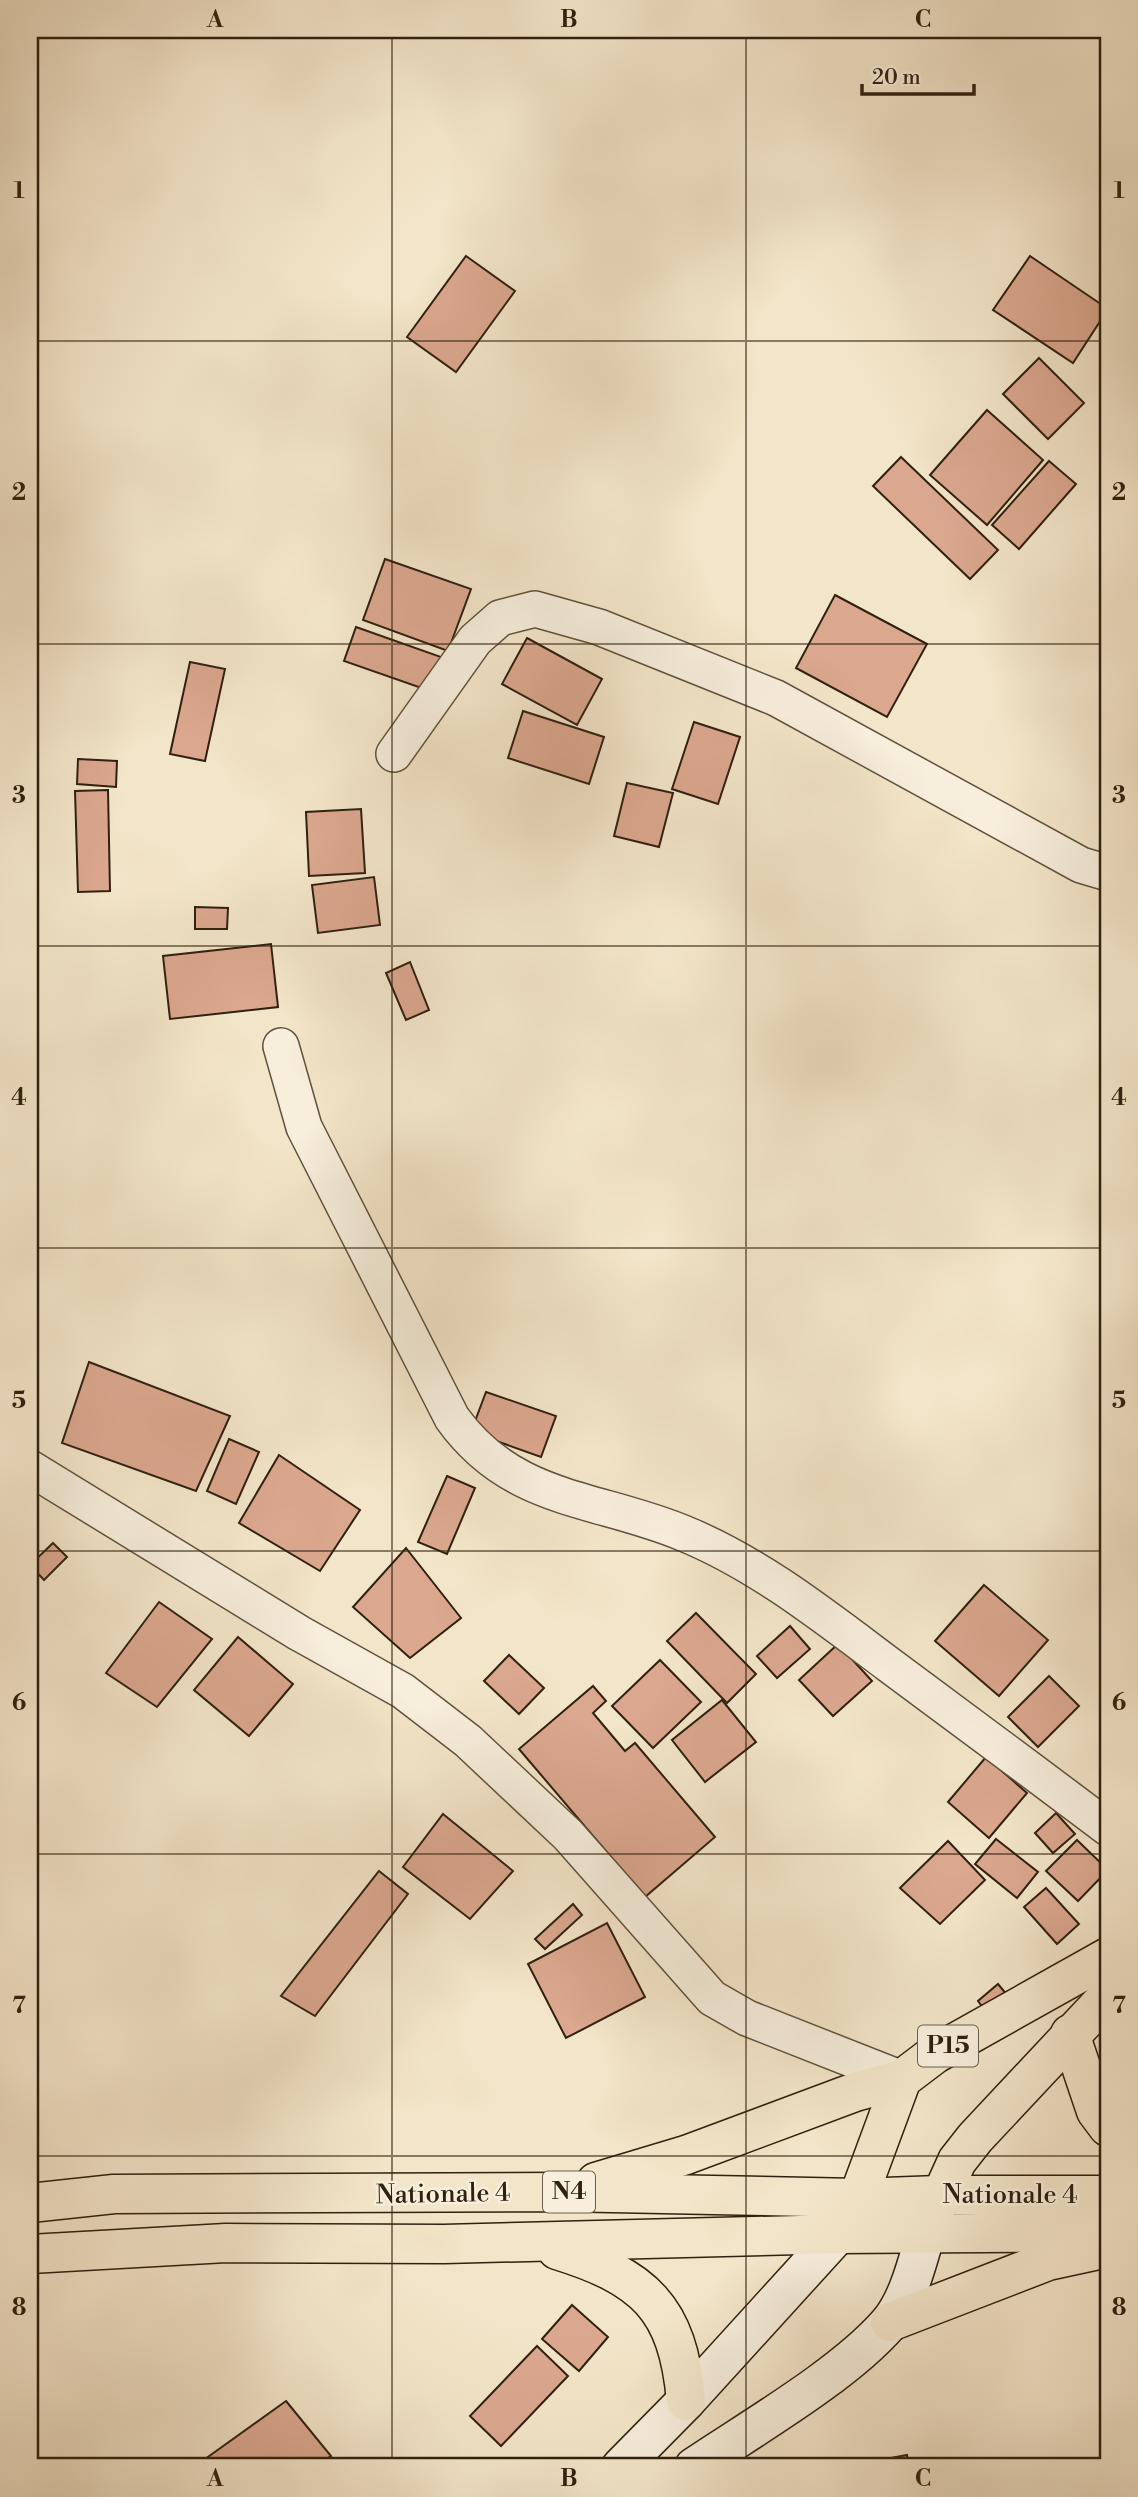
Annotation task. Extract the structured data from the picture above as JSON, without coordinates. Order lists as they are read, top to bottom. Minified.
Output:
{"streets":{"main road":["P15","N4","Nationale 4"]},"crossings":[["P15","Nationale 4"]],"scale_bar":"20 m","grid":{"columns":["A","B","C"],"rows":["1","2","3","4","5","6","7","8"]}}
